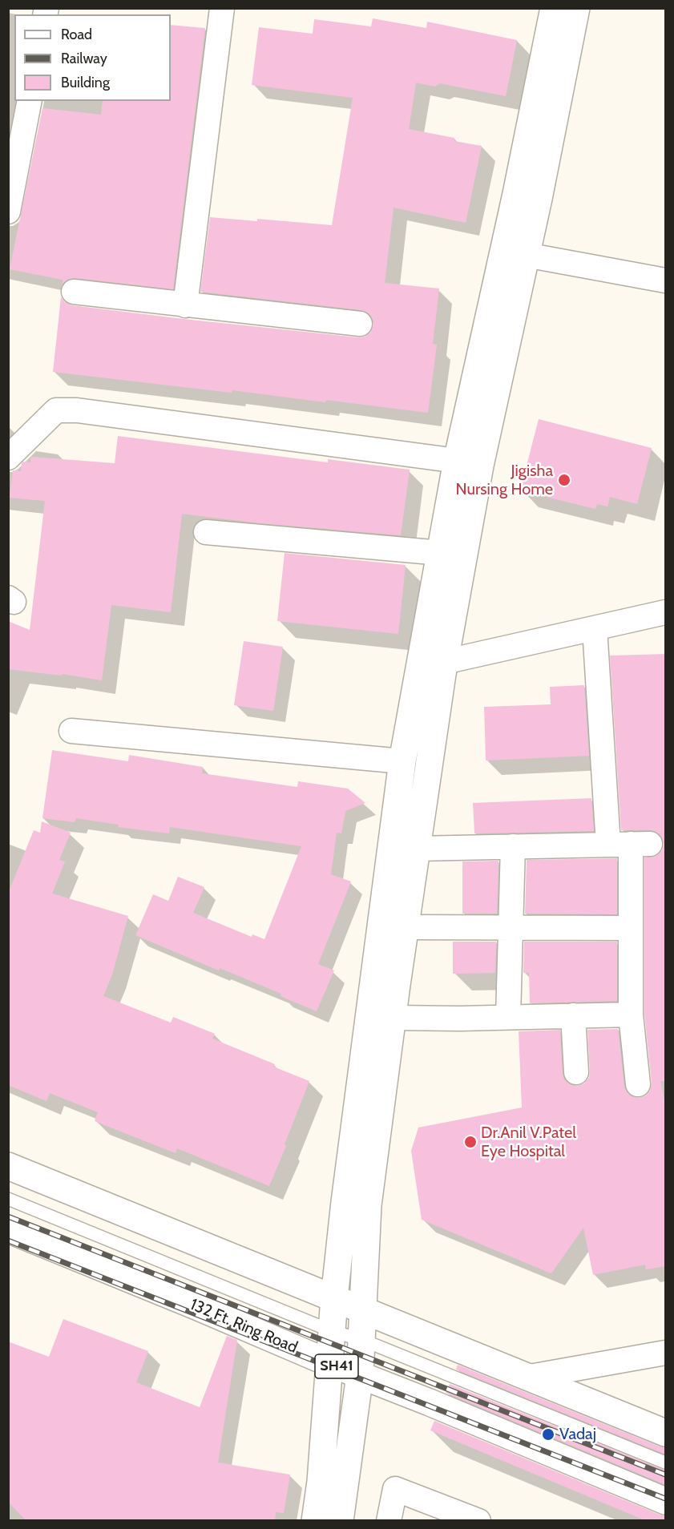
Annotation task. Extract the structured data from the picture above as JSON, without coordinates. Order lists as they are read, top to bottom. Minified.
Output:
{"streets":{"main road":["132 Ft. Ring Road","SH41"]},"places":["Jigisha Nursing Home","Dr.Anil V.Patel Eye Hospital","Vadaj"],"legend":["Road","Railway","Building"]}
